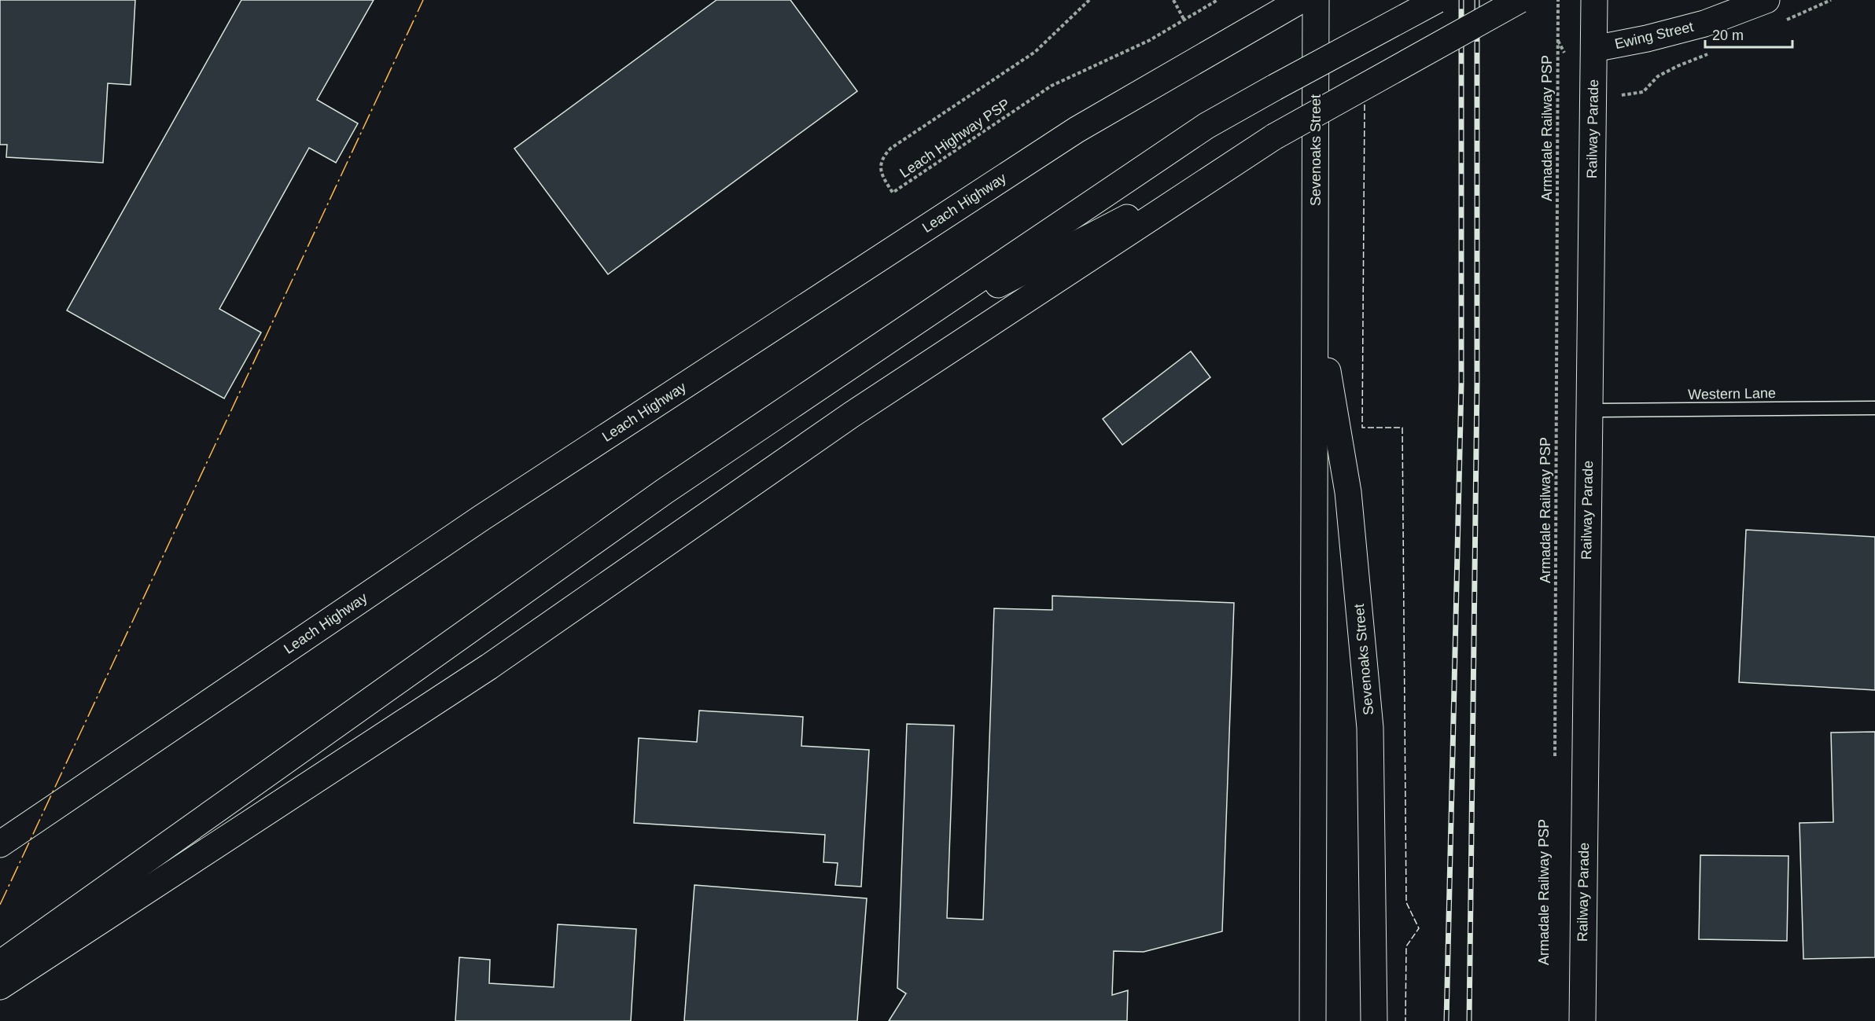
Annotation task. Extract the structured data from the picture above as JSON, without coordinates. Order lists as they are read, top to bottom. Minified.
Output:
{"streets":{"main road":["Ewing Street","Railway Parade","Sevenoaks Street","Leach Highway"],"lane":["Western Lane"],"path":["Armadale Railway PSP","Leach Highway PSP"]},"crossings":[["Ewing Street","Railway Parade"],["Railway Parade","Western Lane"]],"scale_bar":"20 m"}
